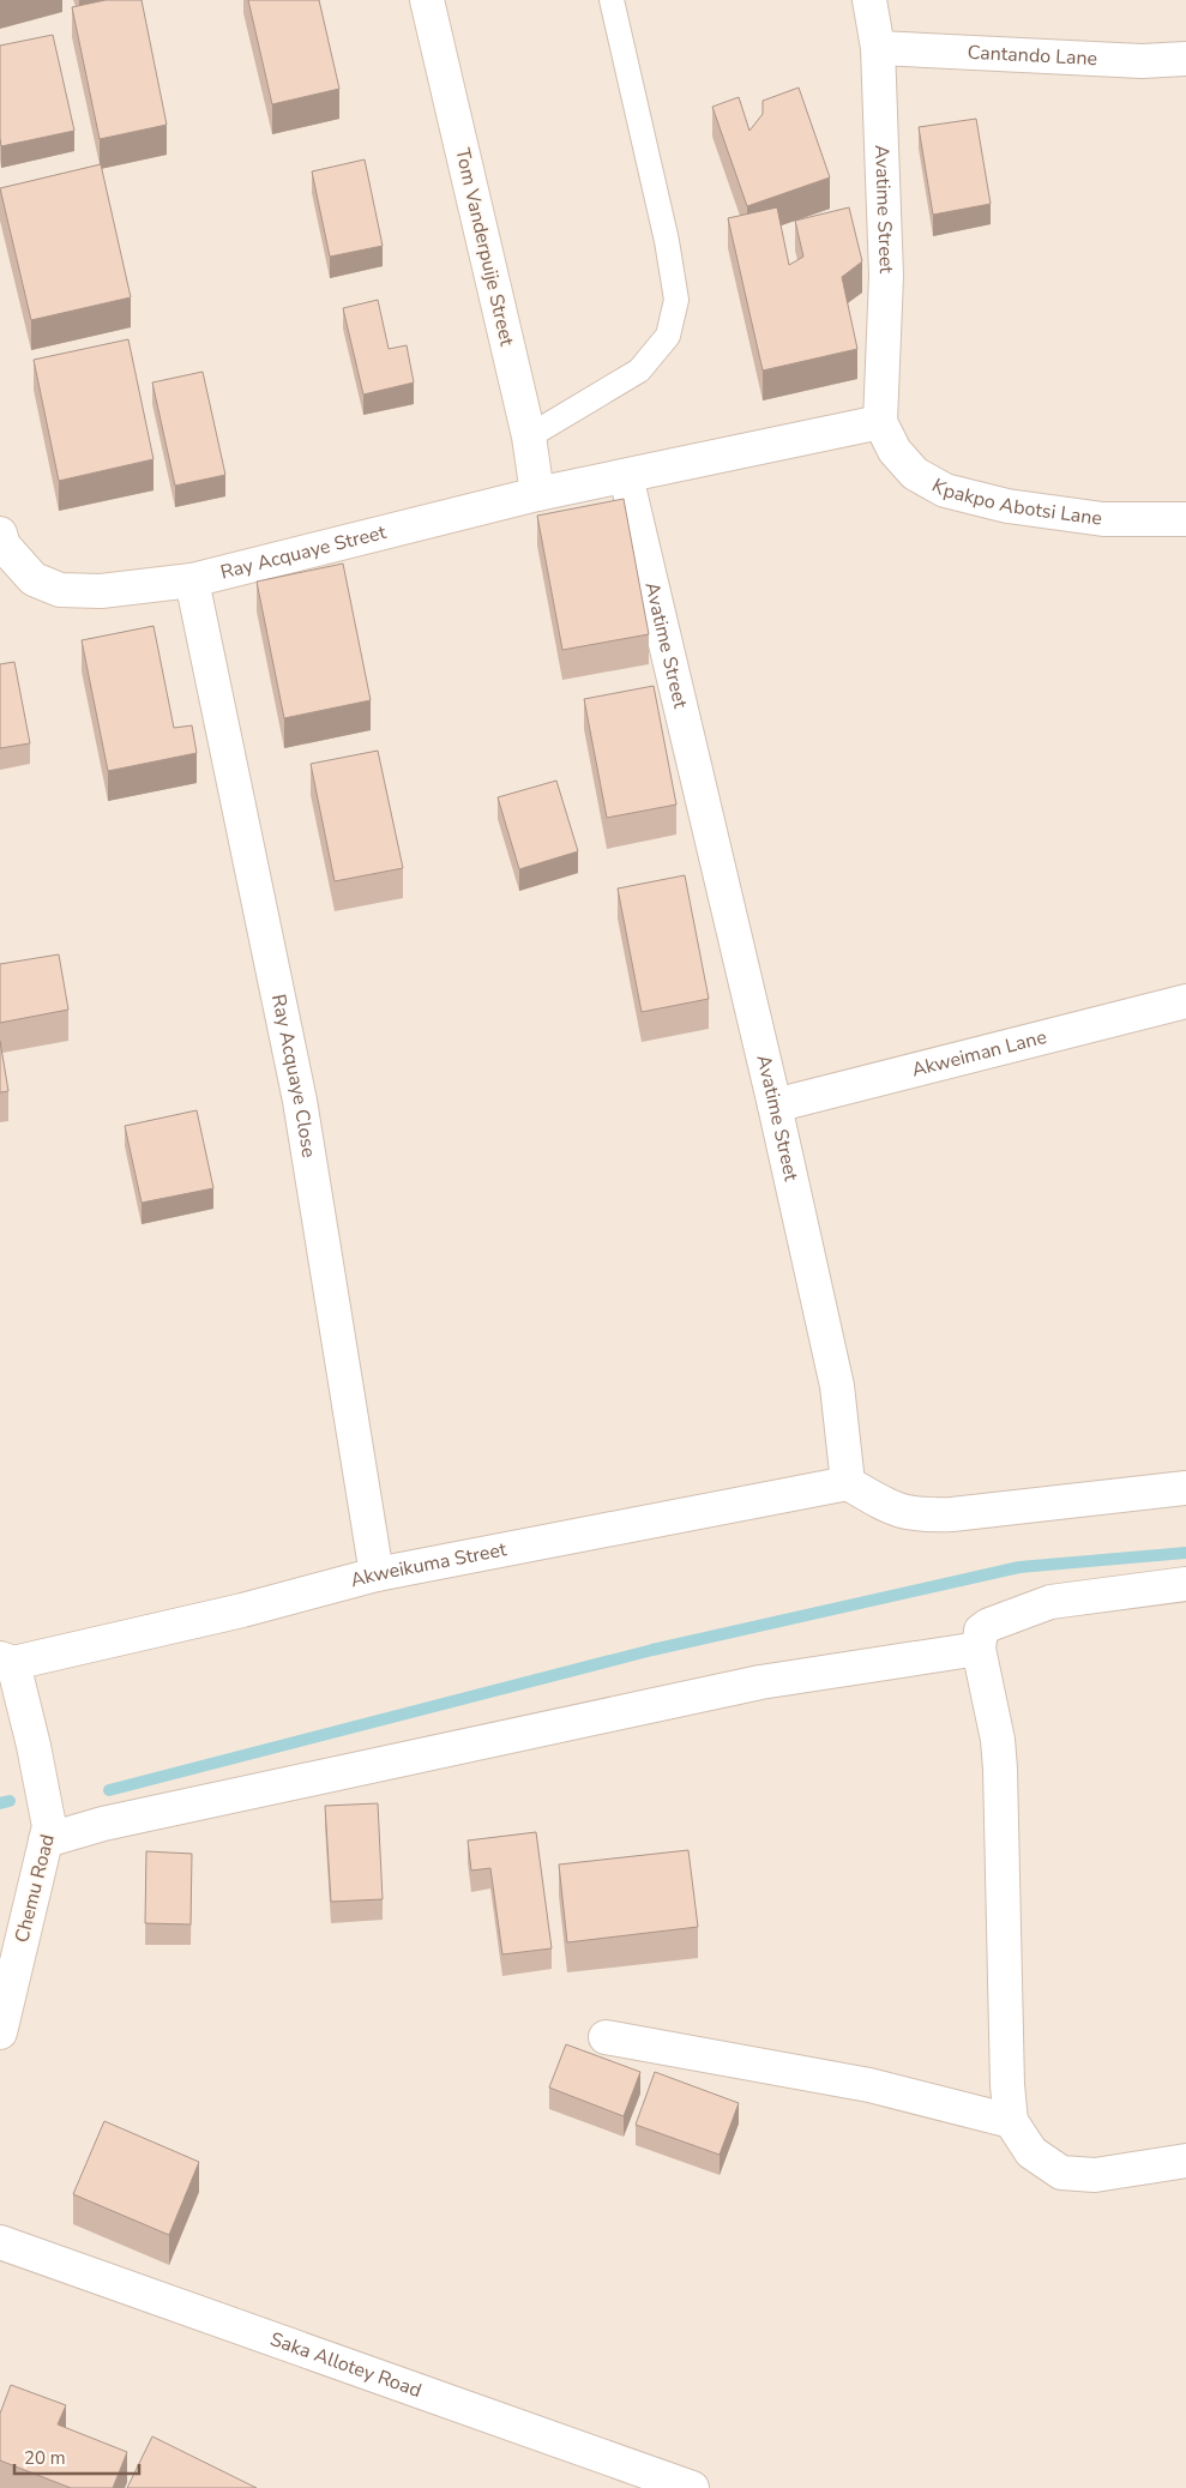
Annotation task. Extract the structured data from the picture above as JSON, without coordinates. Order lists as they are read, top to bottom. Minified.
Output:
{"streets":{"street":["Cantando Lane","Avatime Street","Tom Vanderpuije Street","Kpakpo Abotsi Lane","Ray Acquaye Street","Akweiman Lane","Ray Acquaye Close","Akweikuma Street","Chemu Road","Saka Allotey Road"]},"crossings":[["Cantando Lane","Avatime Street"],["Avatime Street","Kpakpo Abotsi Lane"],["Avatime Street","Ray Acquaye Street"],["Avatime Street","Akweiman Lane"],["Avatime Street","Akweikuma Street"],["Tom Vanderpuije Street","Ray Acquaye Street"],["Ray Acquaye Street","Ray Acquaye Close"],["Ray Acquaye Close","Akweikuma Street"],["Akweikuma Street","Chemu Road"]],"scale_bar":"20 m"}
